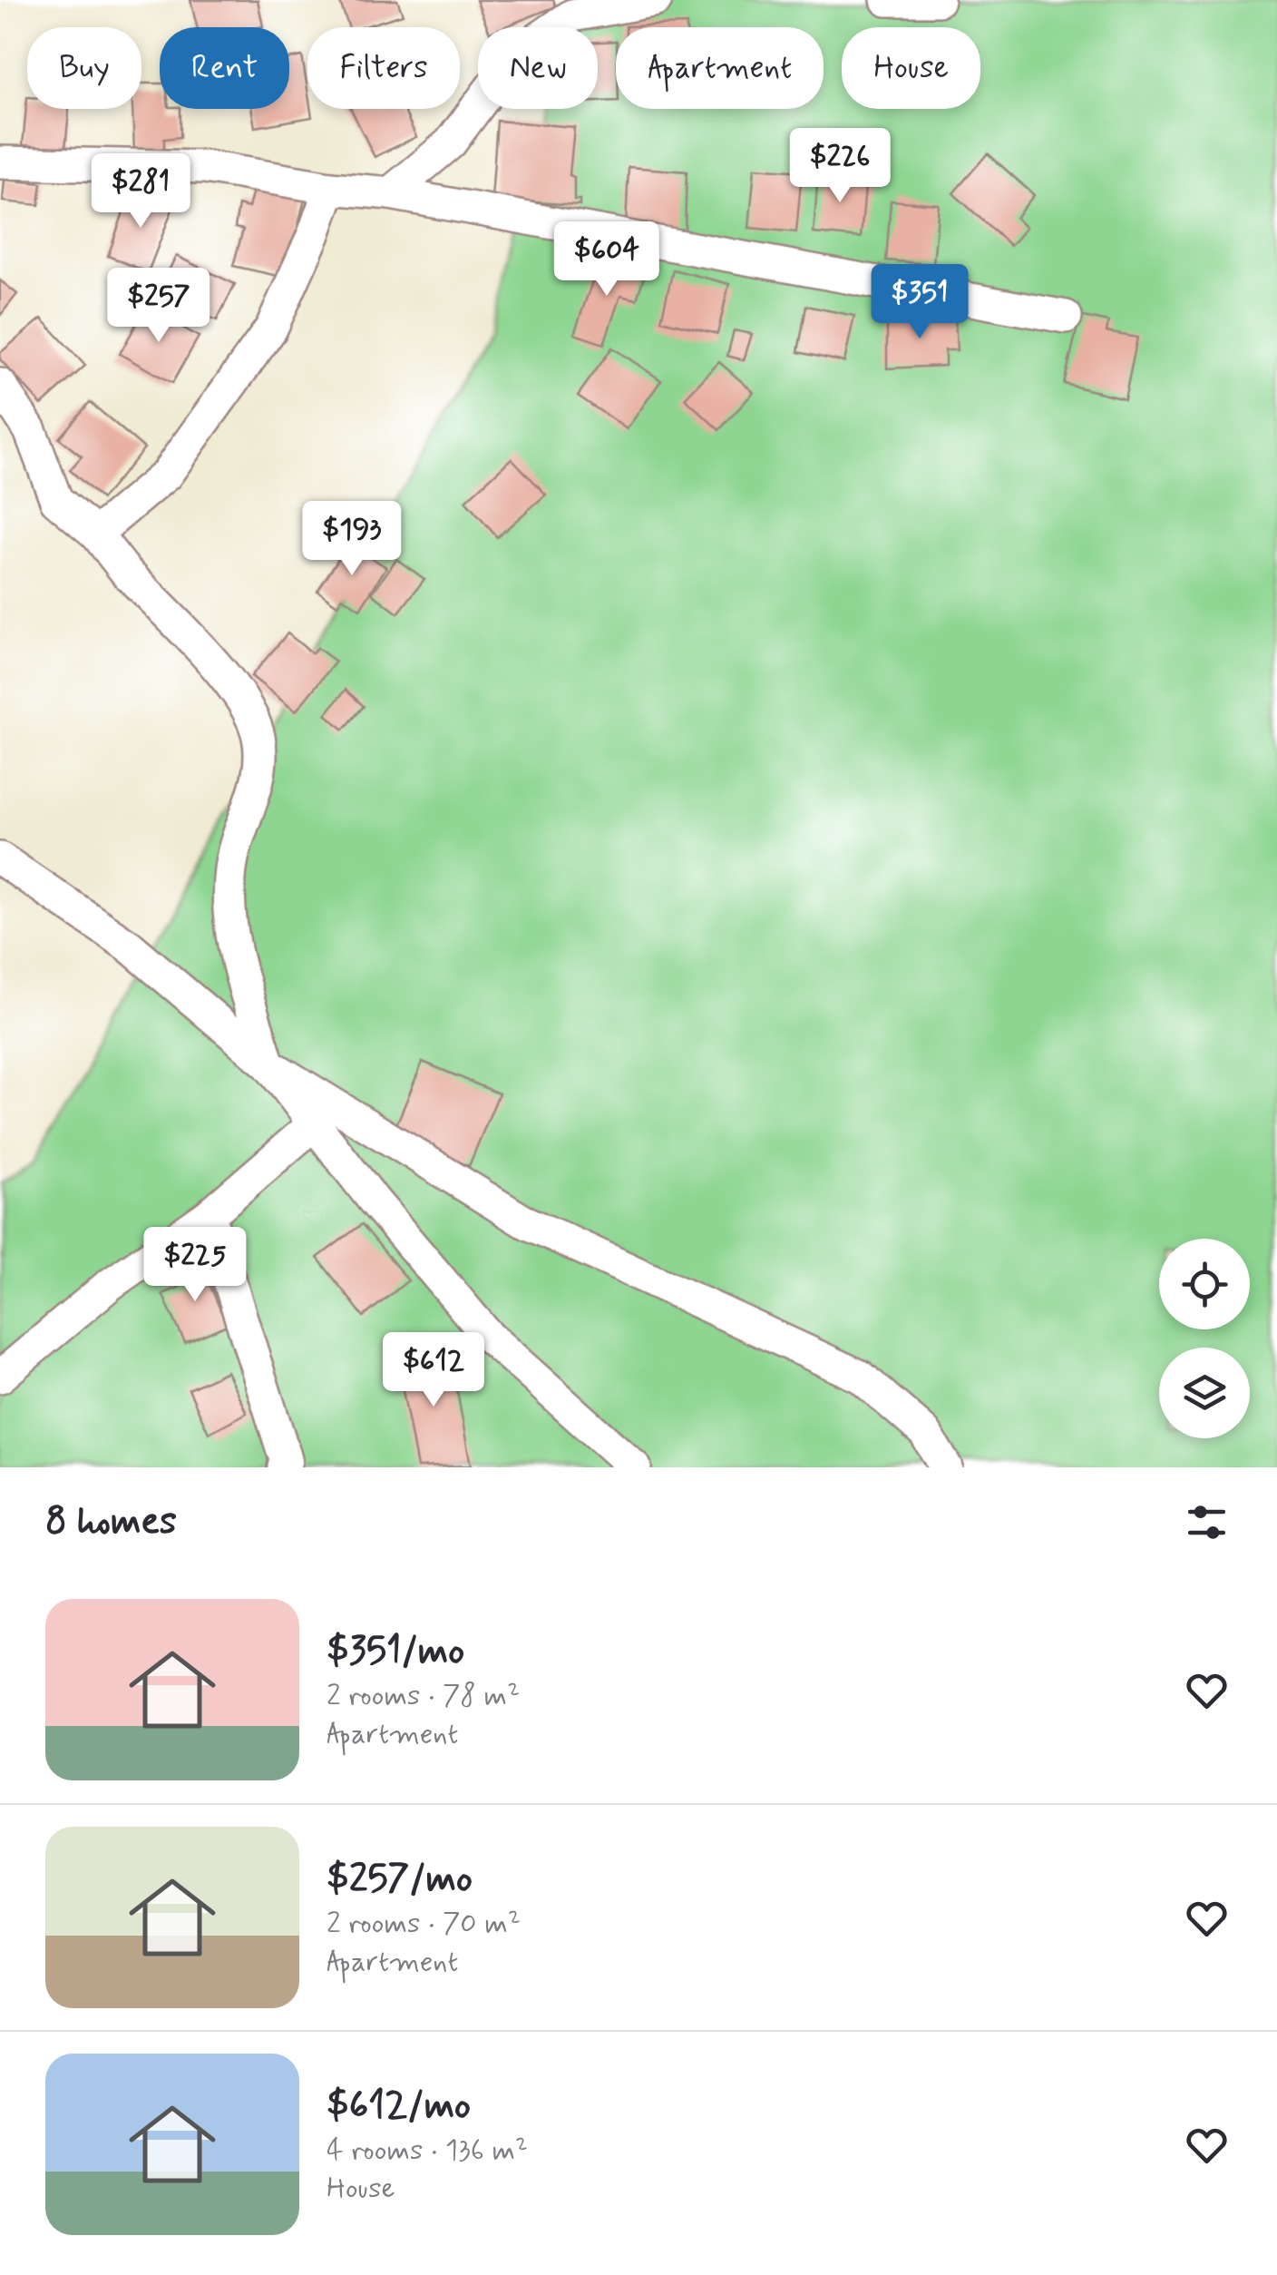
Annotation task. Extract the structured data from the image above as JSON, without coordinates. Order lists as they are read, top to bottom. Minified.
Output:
{"page":{"chip":["Buy","Rent","Filters","New","Apartment","House"],"price":["$226","$281","$604","$351","$257","$193","$225","$612"],"heading":"8 homes","list":[{"name":"$351/mo","note":"2 rooms · 78 m² · Apartment"},{"name":"$257/mo","note":"2 rooms · 70 m² · Apartment"},{"name":"$612/mo","note":"4 rooms · 136 m² · House"}]}}
